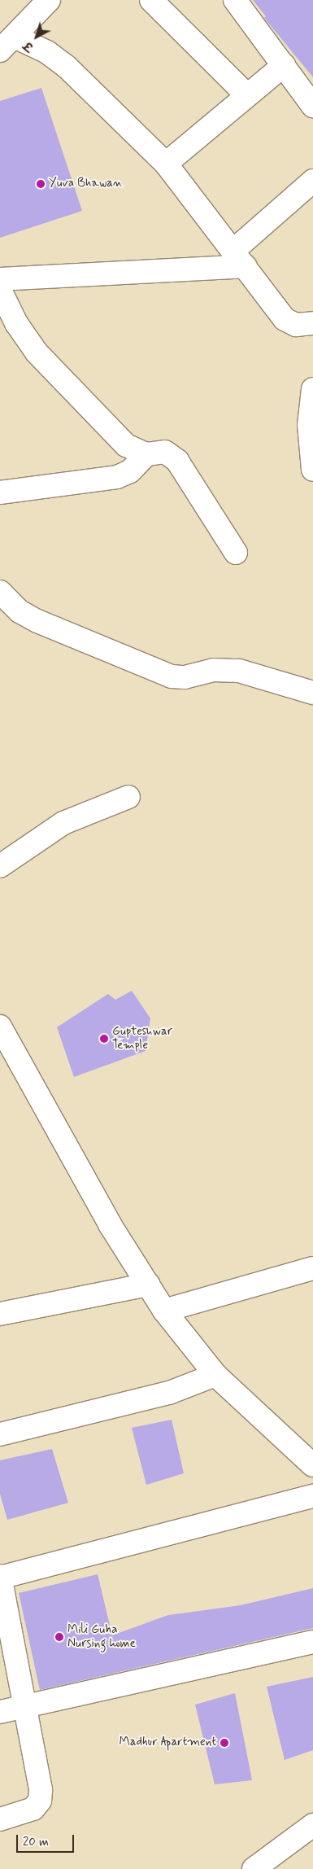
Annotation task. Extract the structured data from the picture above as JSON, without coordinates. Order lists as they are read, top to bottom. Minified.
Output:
{"places":["Yuva Bhawan","Gupteshwar Temple","Mili Guha Nursing home","Madhur Apartment"],"scale_bar":"20 m","north":"bottom left"}
